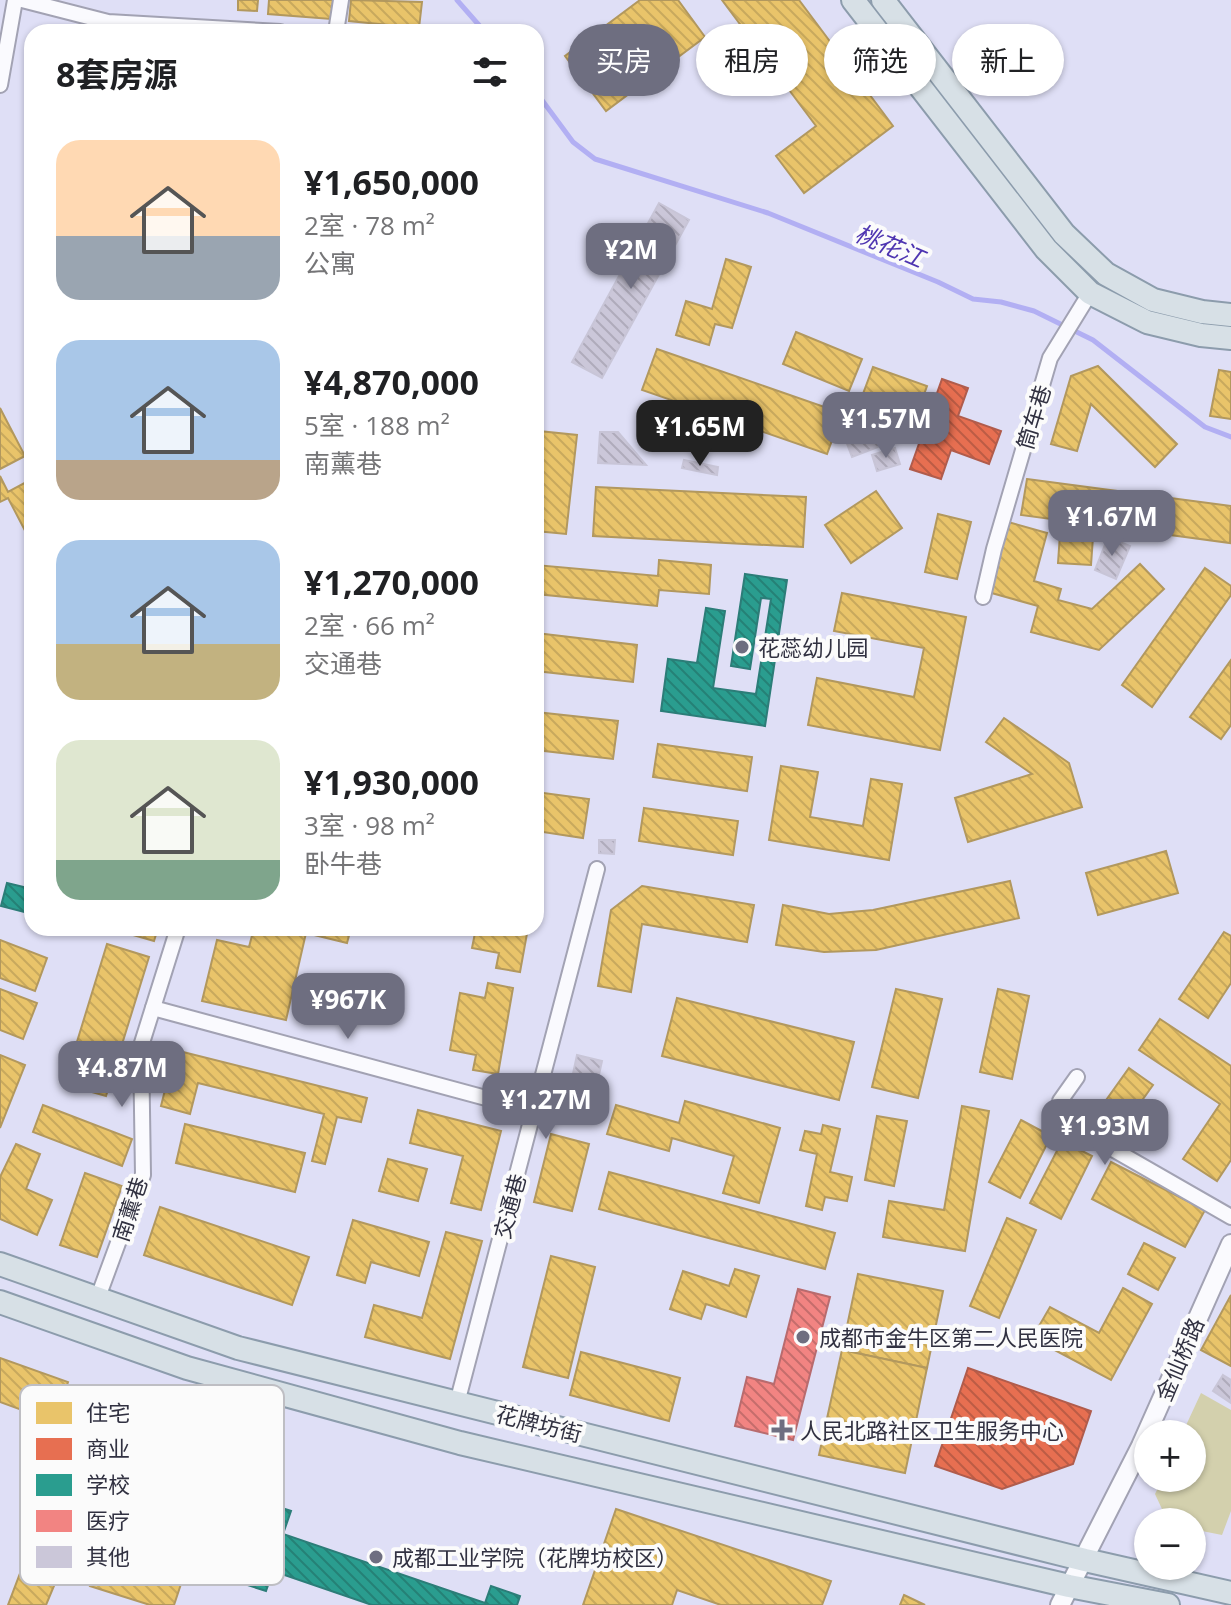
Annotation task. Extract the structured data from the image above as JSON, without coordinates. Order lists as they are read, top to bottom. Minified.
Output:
{"streets":{"main road":["花牌坊街"],"street":["筒车巷","交通巷","南薰巷","金仙桥路"]},"crossings":[["交通巷","花牌坊街"],["南薰巷","花牌坊街"],["金仙桥路","花牌坊街"]],"water":["桃花江"],"places":{"other":["花蕊幼儿园","成都市金牛区第二人民医院","成都工业学院（花牌坊校区）"],"health":["人民北路社区卫生服务中心"]},"legend":["住宅","商业","学校","医疗","其他"],"page":{"chip":["买房","租房","筛选","新上"],"heading":"8套房源","list":[{"name":"¥1,650,000","note":"2室 · 78 m² · 公寓"},{"name":"¥4,870,000","note":"5室 · 188 m² · 南薰巷"},{"name":"¥1,270,000","note":"2室 · 66 m² · 交通巷"},{"name":"¥1,930,000","note":"3室 · 98 m² · 卧牛巷"}],"price":["¥2M","¥1.57M","¥1.65M","¥1.67M","¥967K","¥4.87M","¥1.27M","¥1.93M"],"map_buttons":["+","−"]}}
